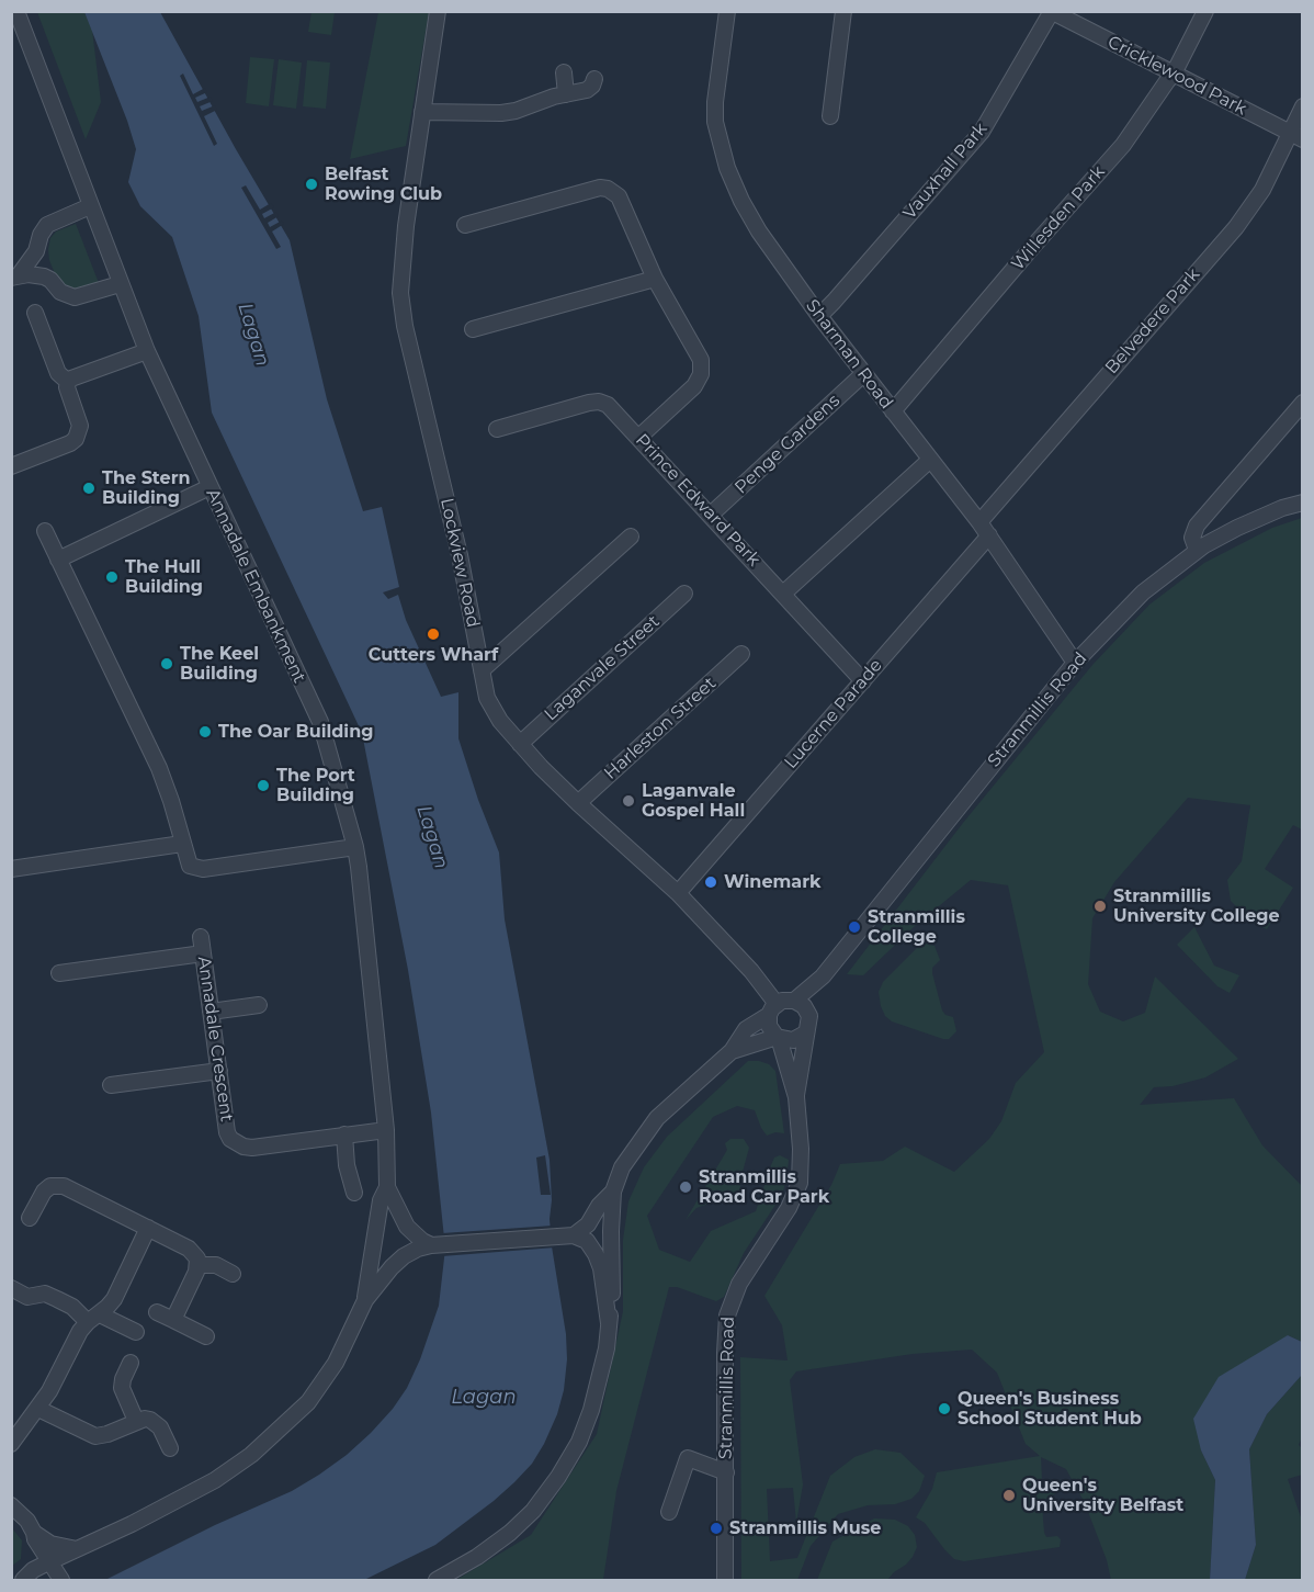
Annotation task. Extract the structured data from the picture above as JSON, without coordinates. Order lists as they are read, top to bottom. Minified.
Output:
{"streets":{"street":["Cricklewood Park","Vauxhall Park","Willesden Park","Belvedere Park","Sharman Road","Penge Gardens","Prince Edward Park","Lockview Road","Annadale Embankment","Laganvale Street","Stranmillis Road","Lucerne Parade","Harleston Street","Annadale Crescent"]},"crossings":[["Cricklewood Park","Vauxhall Park"],["Cricklewood Park","Willesden Park"],["Cricklewood Park","Belvedere Park"],["Vauxhall Park","Sharman Road"],["Willesden Park","Sharman Road"],["Belvedere Park","Sharman Road"],["Sharman Road","Penge Gardens"],["Sharman Road","Stranmillis Road"],["Sharman Road","Lucerne Parade"],["Penge Gardens","Prince Edward Park"],["Prince Edward Park","Lucerne Parade"],["Lockview Road","Laganvale Street"],["Lockview Road","Stranmillis Road"],["Lockview Road","Lucerne Parade"],["Lockview Road","Harleston Street"],["Annadale Embankment","Annadale Crescent"]],"water":["Lagan"],"places":["Belfast Rowing Club","The Stern Building","The Hull Building","Cutters Wharf","The Keel Building","The Oar Building","The Port Building","Laganvale Gospel Hall","Winemark","Stranmillis University College","Stranmillis College","Stranmillis Road Car Park","Queen's Business School Student Hub","Queen's University Belfast","Stranmillis Muse"]}
